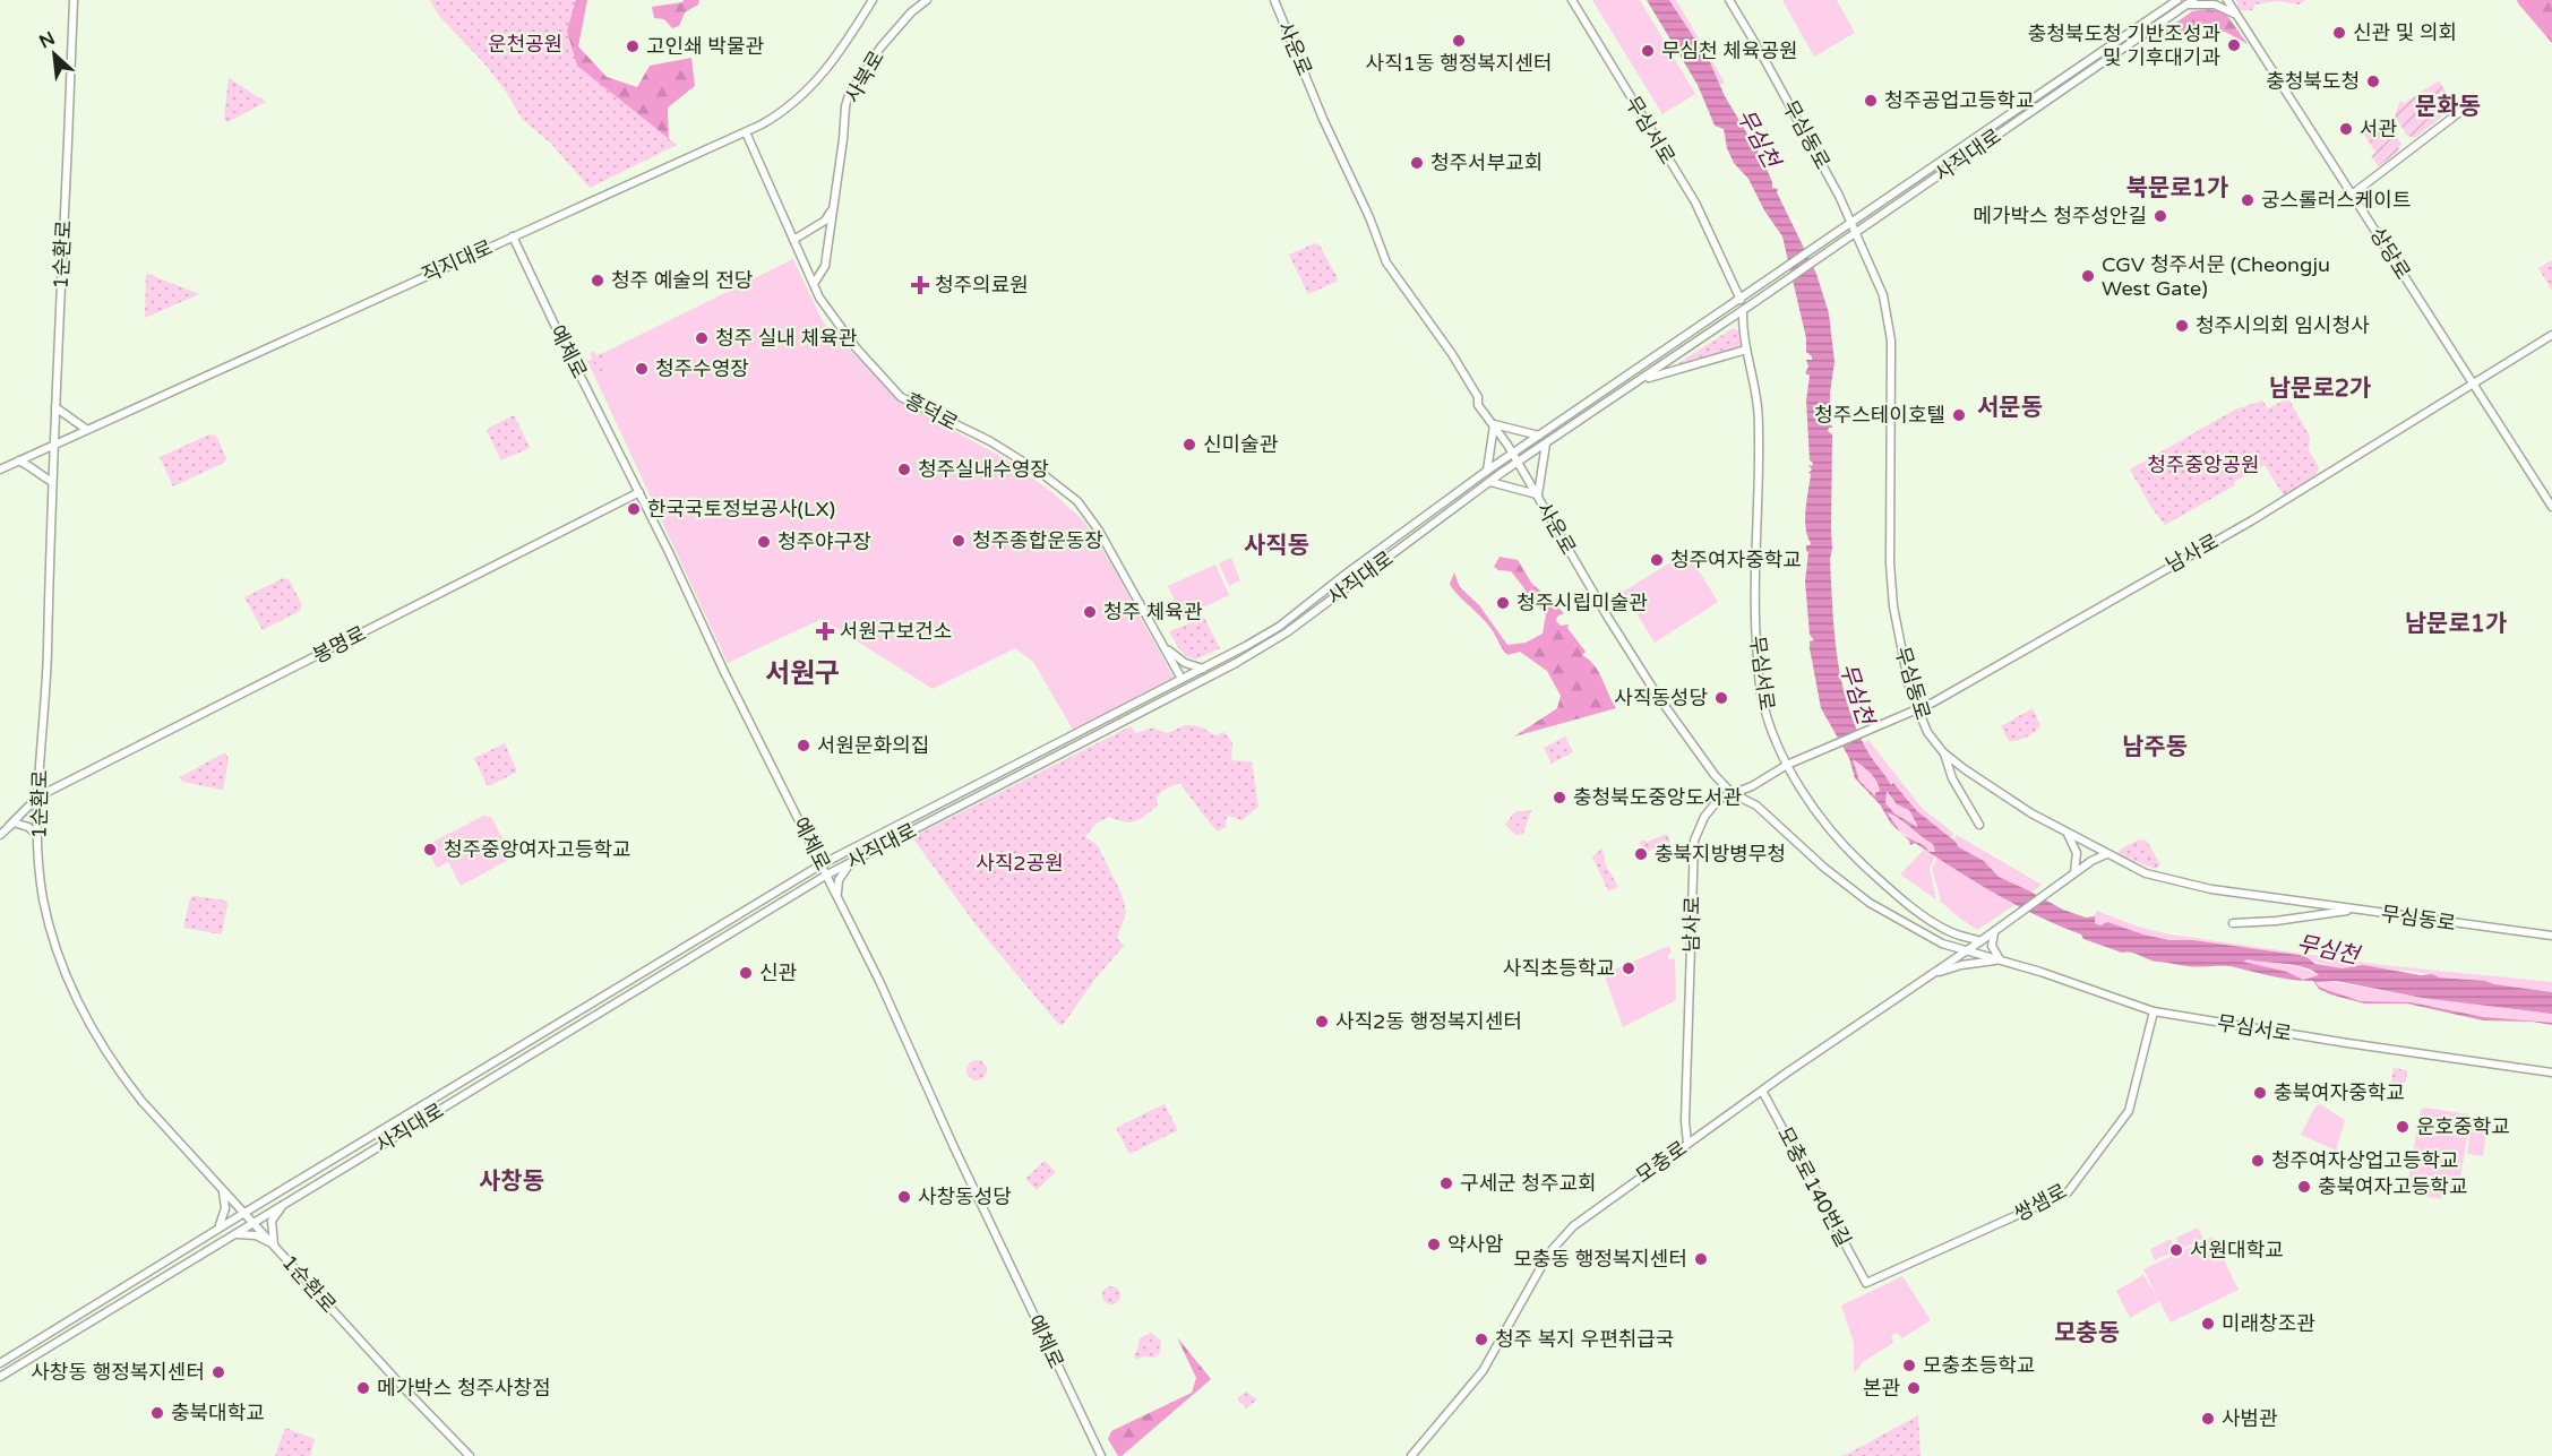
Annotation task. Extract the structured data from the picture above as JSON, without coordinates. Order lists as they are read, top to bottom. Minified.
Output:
{"streets":{"street":["사운로","사북로","무심서로","무심동로","사직대로","상당로","1순환로","직지대로","예체로","흥덕로","남사로","봉명로","모충로","모충로140번길","쌍샘로"]},"crossings":[["사운로","무심서로"],["사운로","사직대로"],["사운로","남사로"],["사운로","모충로"],["사북로","흥덕로"],["무심서로","사직대로"],["무심서로","남사로"],["무심서로","모충로"],["무심서로","쌍샘로"],["무심동로","사직대로"],["무심동로","남사로"],["무심동로","모충로"],["사직대로","1순환로"],["사직대로","예체로"],["사직대로","흥덕로"],["상당로","남사로"],["1순환로","직지대로"],["1순환로","봉명로"],["직지대로","예체로"],["직지대로","흥덕로"],["예체로","봉명로"],["남사로","모충로"],["모충로","모충로140번길"],["모충로140번길","쌍샘로"]],"districts":["문화동","북문로1가","남문로2가","서문동","사직동","남문로1가","서원구","남주동","사창동","모충동"],"water":["무심천"],"parks":["운천공원","청주중앙공원","사직2공원"],"places":{"other":["신관 및 의회","사직1동 행정복지센터","충청북도청 기반조성과 및 기후대기과","고인쇄 박물관","무심천 체육공원","충청북도청","청주공업고등학교","서관","청주서부교회","궁스롤러스케이트","메가박스 청주성안길","CGV 청주서문 (Cheongju West Gate)","청주 예술의 전당","청주시의회 임시청사","청주 실내 체육관","청주수영장","청주스테이호텔","신미술관","청주실내수영장","한국국토정보공사(LX)","청주종합운동장","청주야구장","청주여자중학교","청주시립미술관","청주 체육관","사직동성당","서원문화의집","충청북도중앙도서관","청주중앙여자고등학교","충북지방병무청","사직초등학교","신관","사직2동 행정복지센터","충북여자중학교","운호중학교","청주여자상업고등학교","구세군 청주교회","충북여자고등학교","사창동성당","약사암","서원대학교","모충동 행정복지센터","미래창조관","청주 복지 우편취급국","모충초등학교","사창동 행정복지센터","메가박스 청주사창점","본관","충북대학교","사범관"],"health":["청주의료원","서원구보건소"]},"north":"top left"}
